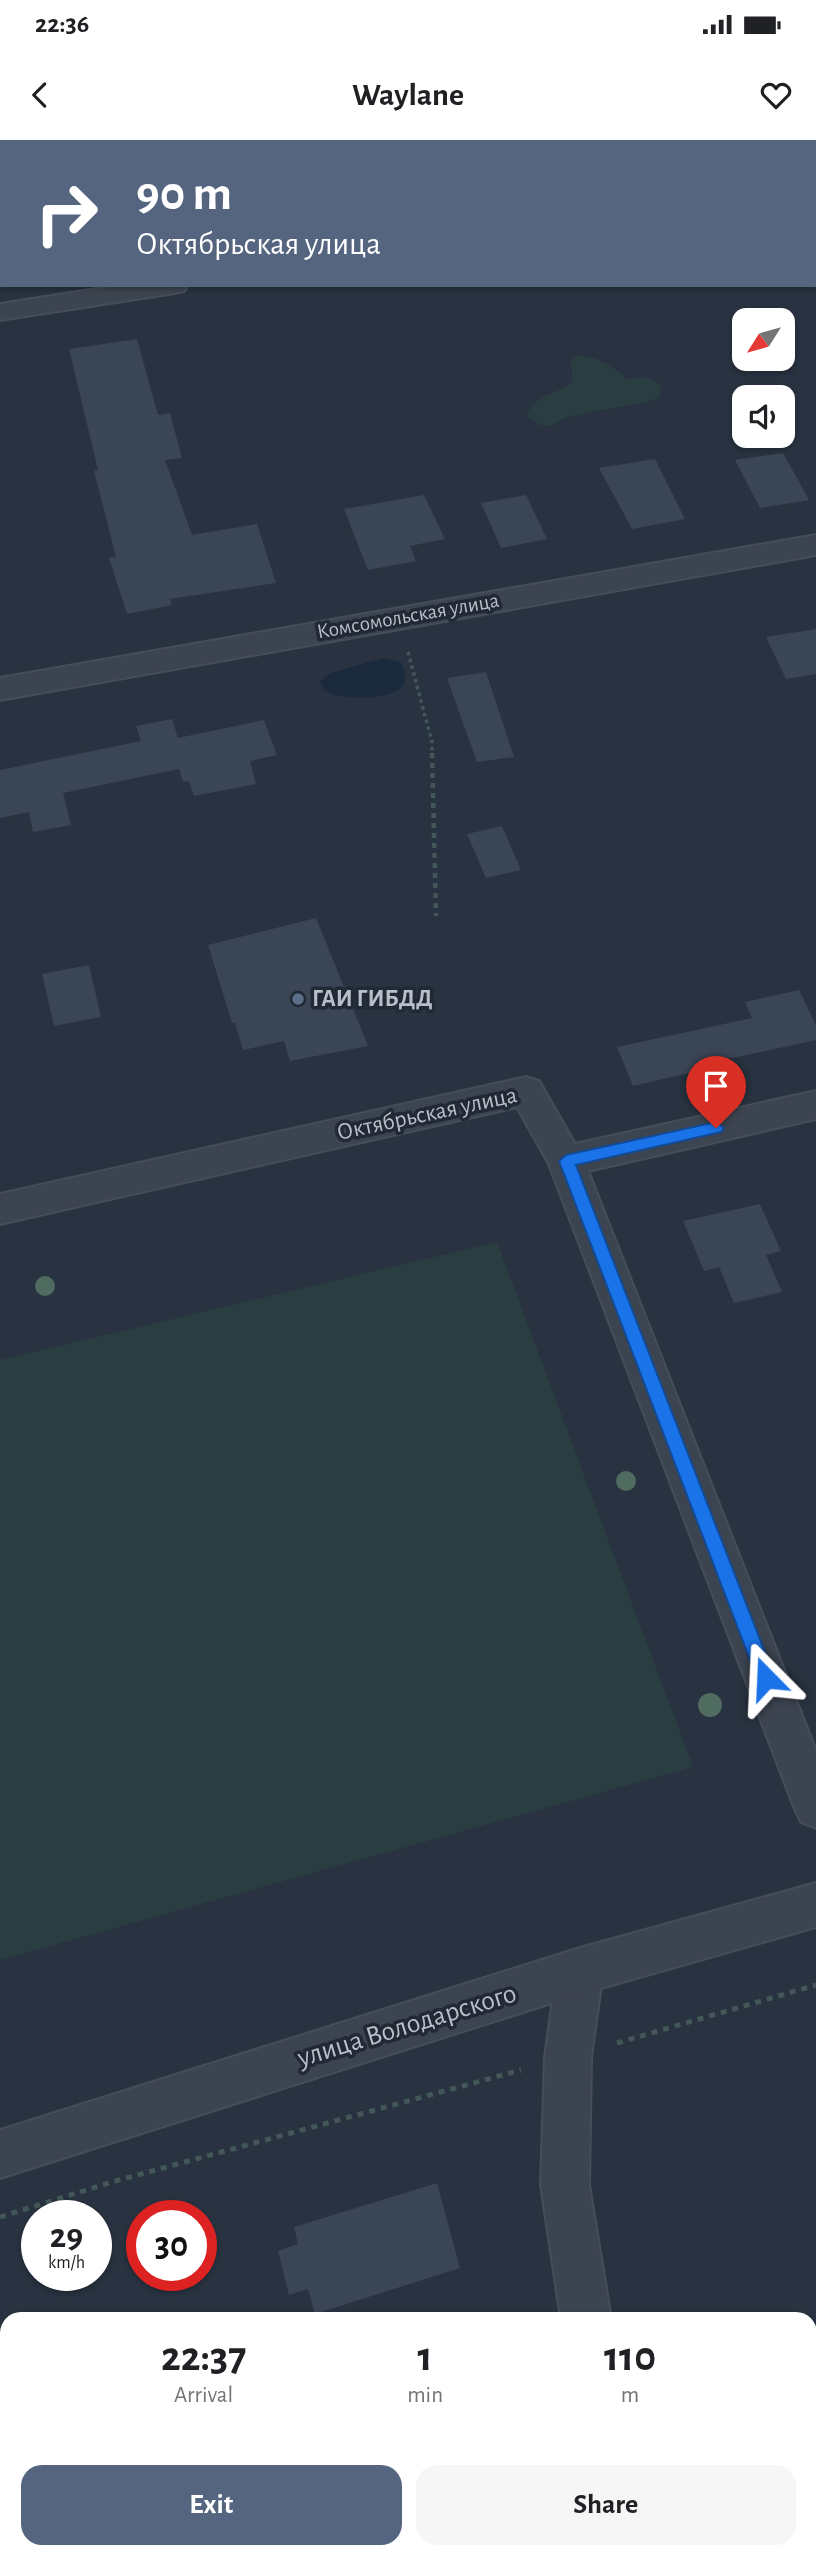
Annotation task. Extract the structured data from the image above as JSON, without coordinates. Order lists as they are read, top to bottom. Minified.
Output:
{"streets":{"street":["Комсомольская улица","Октябрьская улица","улица Володарского"]},"places":["ГАИ ГИБДД"],"north":"bottom left","page":{"status":"22:36","header":"Waylane","turn":["90 m","Октябрьская улица"],"speed":"29 km/h","limit":"30","eta":["22:37","Arrival","1","min","110","m"],"buttons":["Exit","Share"]}}
